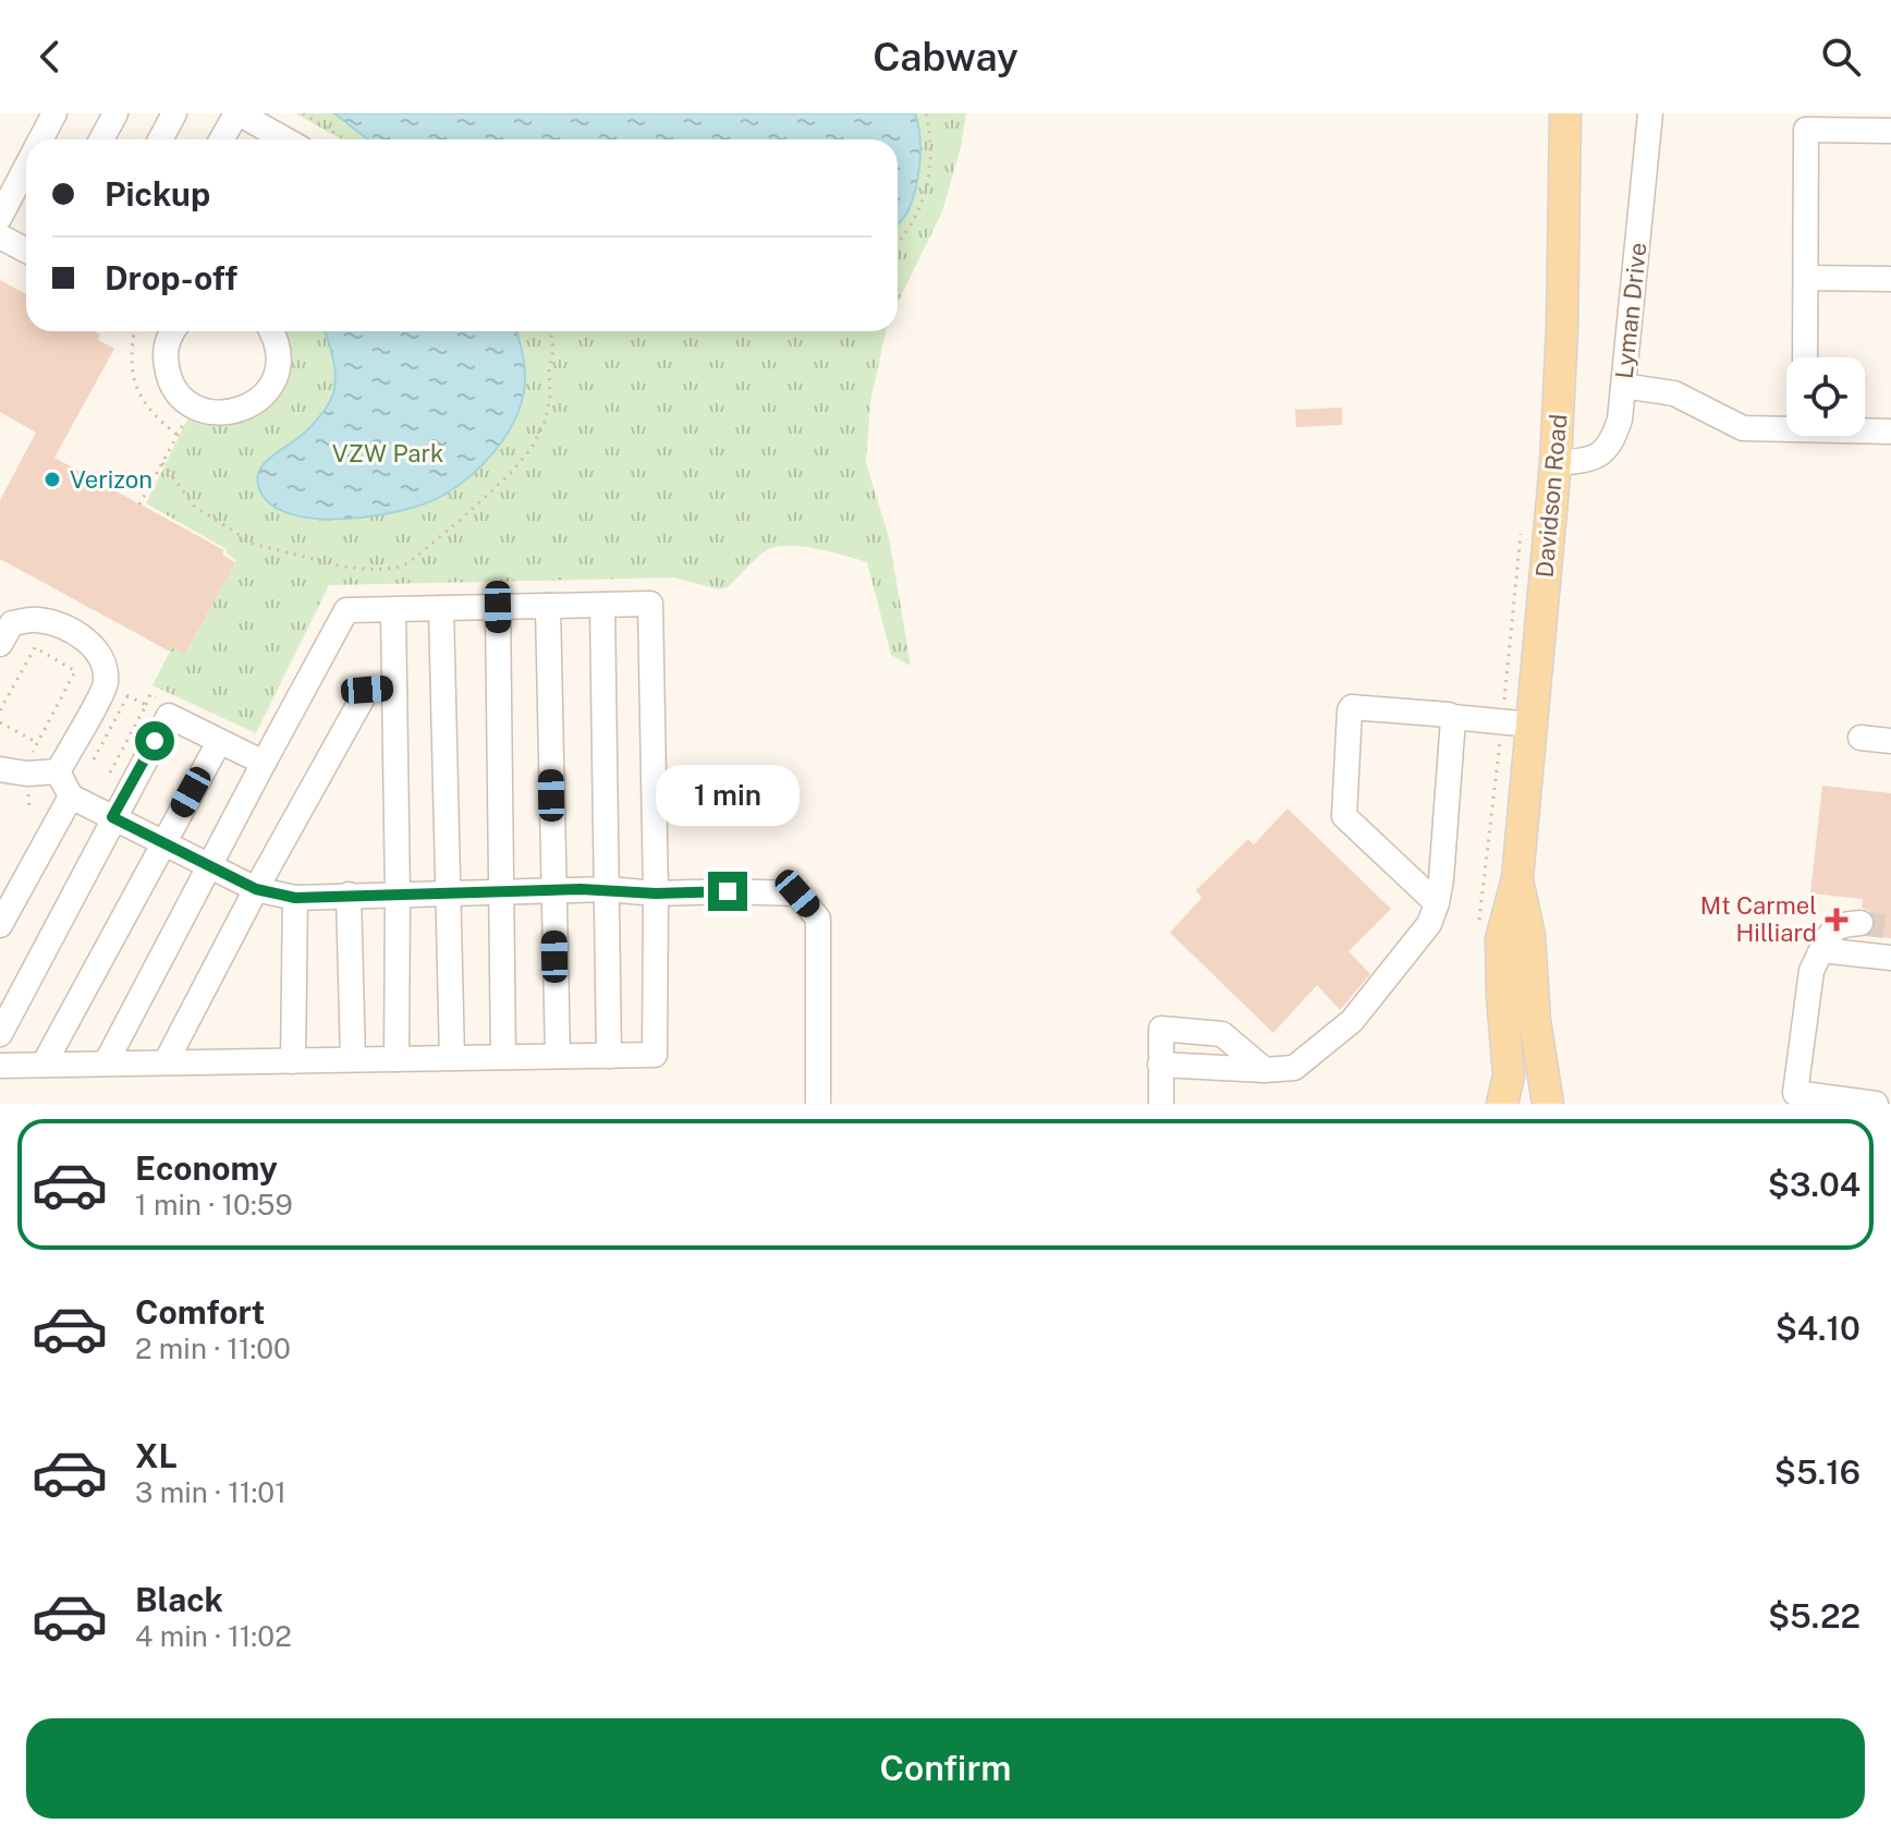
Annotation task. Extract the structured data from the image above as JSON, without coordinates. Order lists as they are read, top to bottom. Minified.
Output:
{"streets":{"main road":["Davidson Road"],"street":["Lyman Drive"]},"crossings":[["Lyman Drive","Davidson Road"]],"parks":["VZW Park"],"places":{"other":["Verizon"],"health":["Mt Carmel Hilliard"]},"page":{"header":"Cabway","banner":["Pickup","Drop-off"],"bubble":"1 min","list":[{"name":"Economy","note":"1 min · 10:59","value":"$3.04"},{"name":"Comfort","note":"2 min · 11:00","value":"$4.10"},{"name":"XL","note":"3 min · 11:01","value":"$5.16"},{"name":"Black","note":"4 min · 11:02","value":"$5.22"}],"buttons":"Confirm"}}
